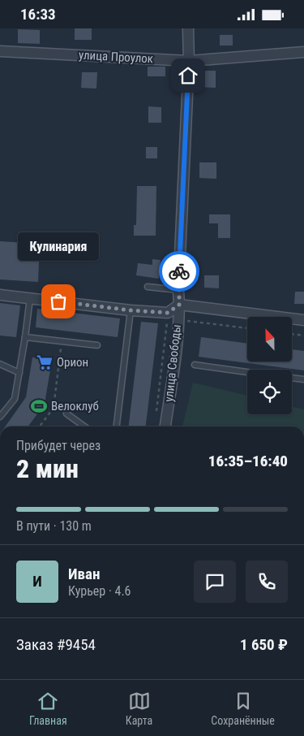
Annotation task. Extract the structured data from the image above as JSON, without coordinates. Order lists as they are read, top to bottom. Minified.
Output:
{"streets":{"street":["улица Проулок","улица Свободы"]},"crossings":[["улица Проулок","улица Свободы"]],"places":{"other":["Кулинария"],"supermarket":["Орион"],"sports":["Велоклуб"]},"north":"top","page":{"status":"16:33","bubble":"Кулинария","heading":["2 мин","Прибудет через","16:35–16:40"],"panel":["Иван","Курьер · 4.6","Заказ #9454","1 650 ₽"],"bar":"В пути · 130 m","round":"И","tabs":["Главная","Карта","Сохранённые"]}}
